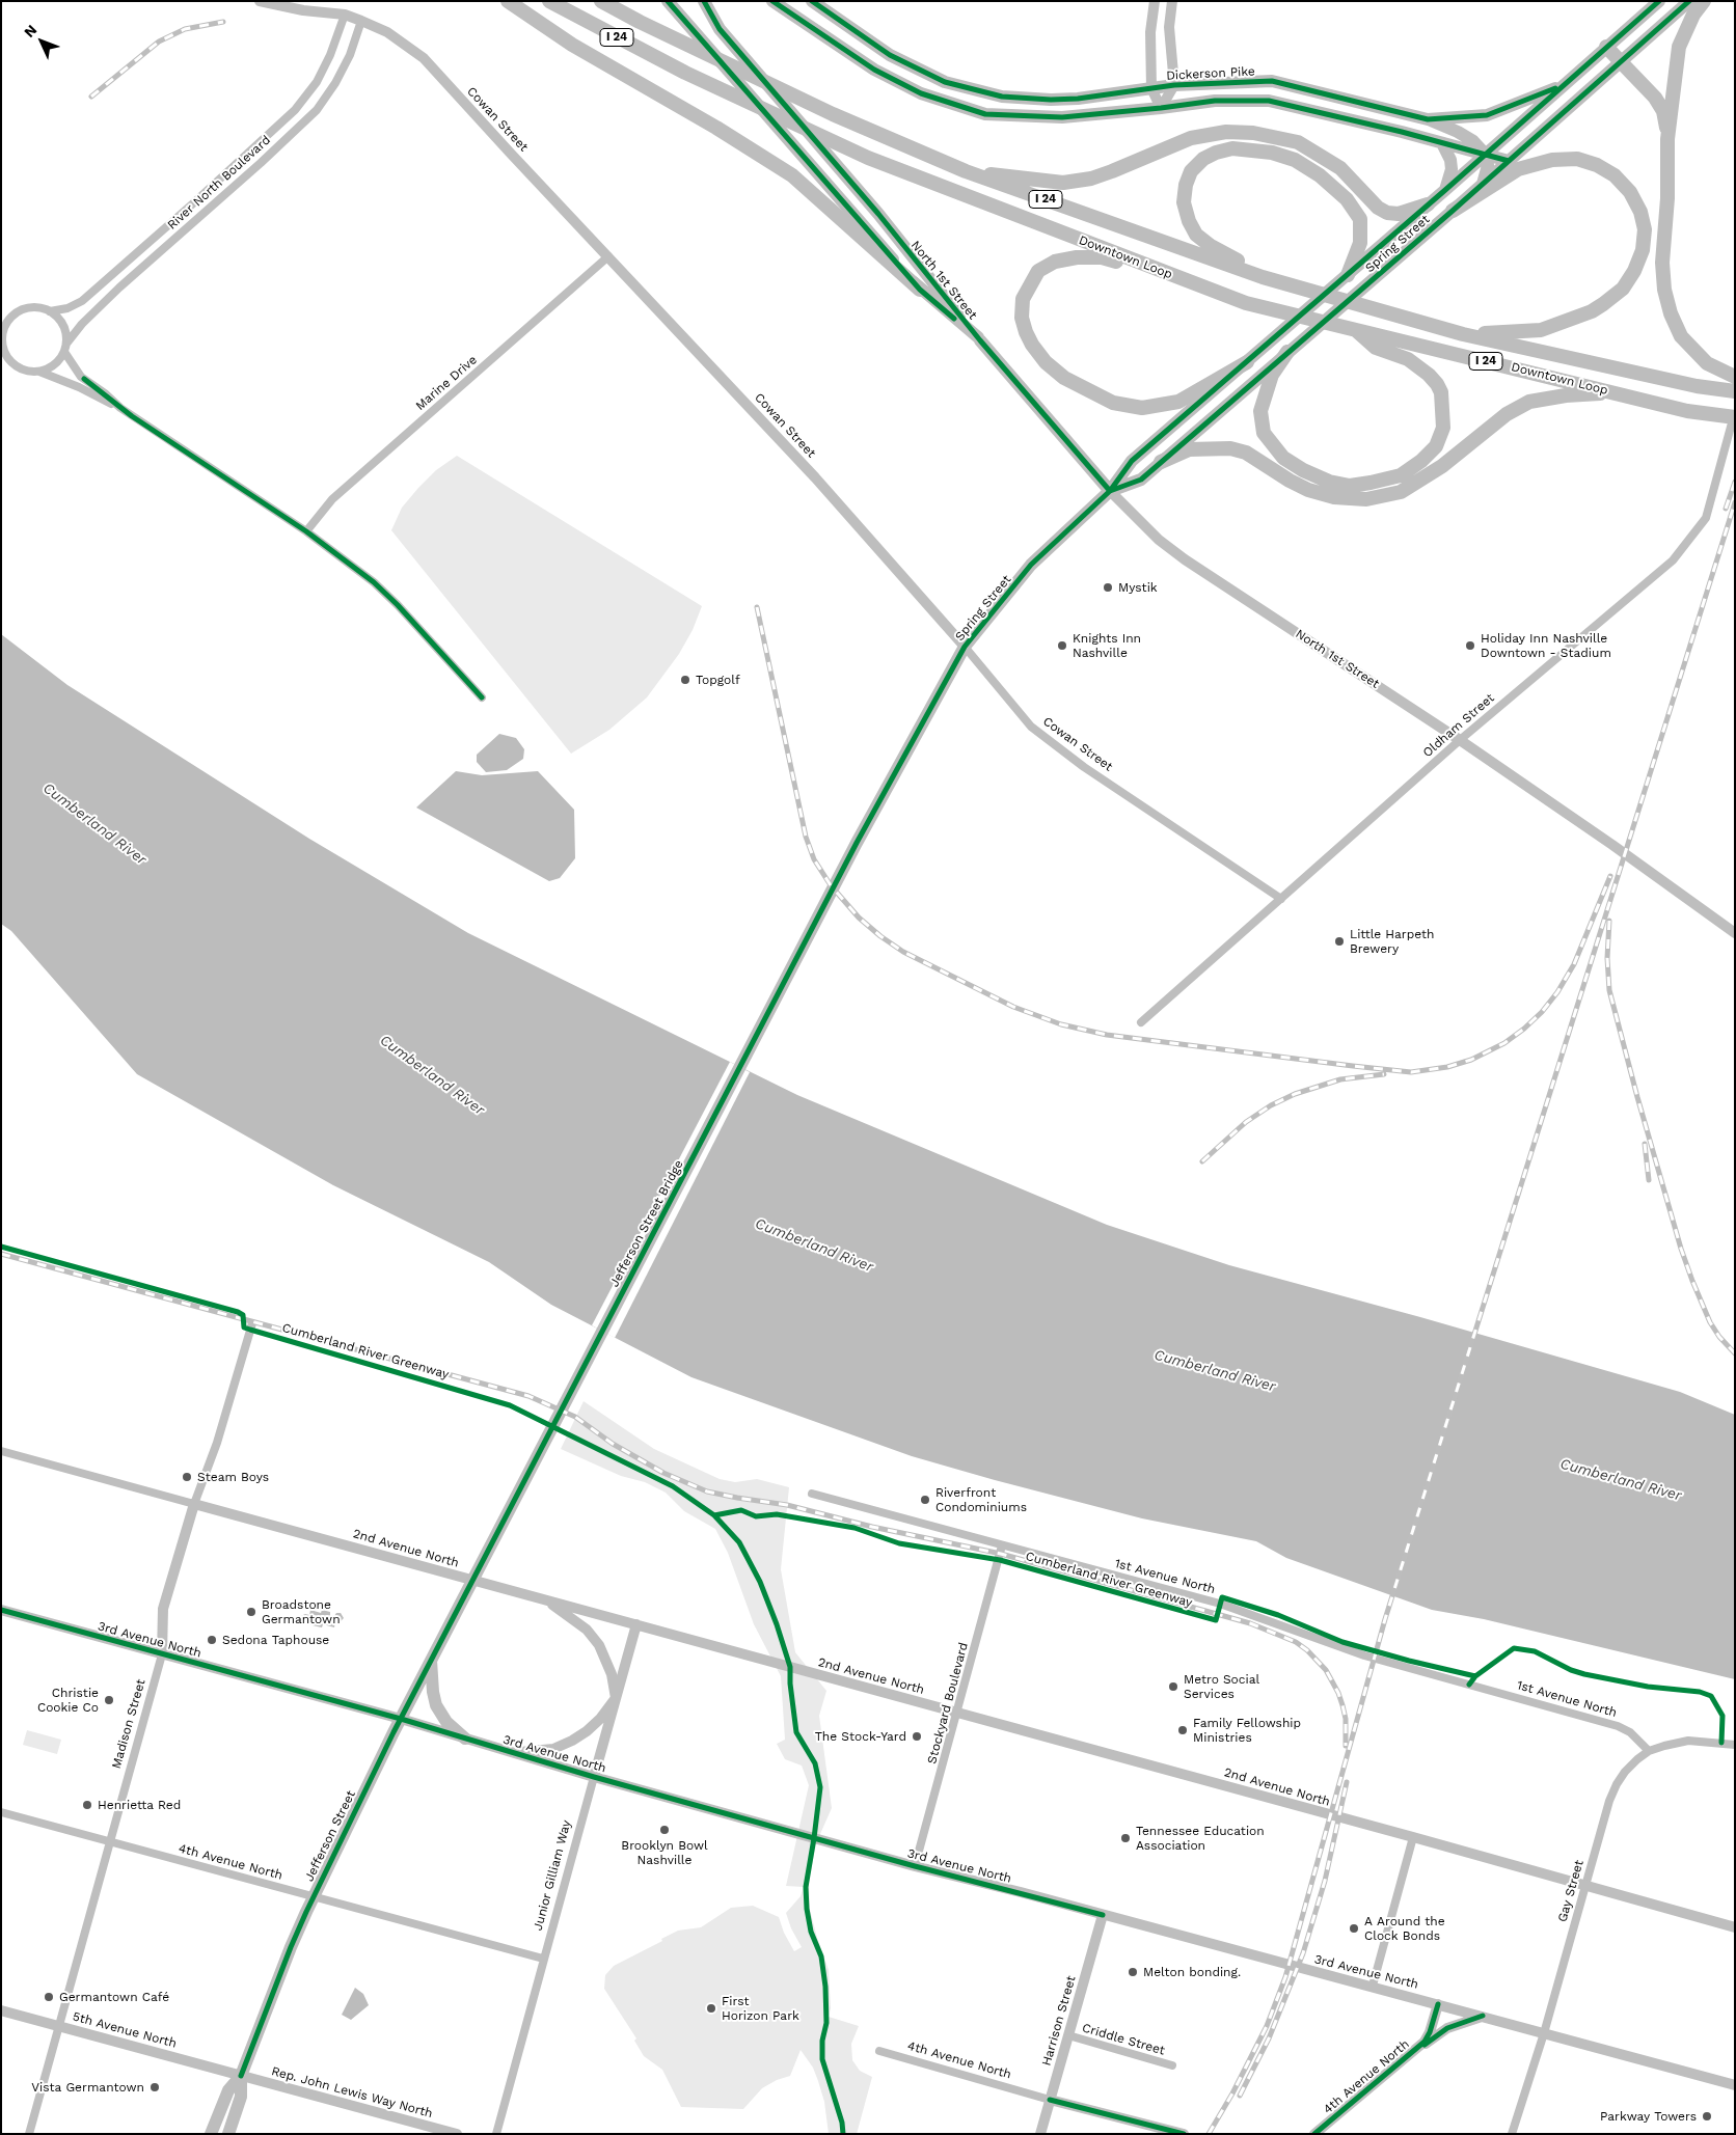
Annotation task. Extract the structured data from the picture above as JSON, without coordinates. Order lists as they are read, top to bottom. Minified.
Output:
{"streets":{"highway":["I 24","Downtown Loop"],"main road":["Dickerson Pike","Spring Street","North 1st Street","Jefferson Street Bridge","Jefferson Street"],"street":["Cowan Street","River North Boulevard","Marine Drive","Oldham Street","2nd Avenue North","1st Avenue North","3rd Avenue North","Stockyard Boulevard","Madison Street","4th Avenue North","Junior Gilliam Way","Gay Street","Harrison Street","5th Avenue North","Criddle Street","Rep. John Lewis Way North"],"cycle path":["Cumberland River Greenway"]},"crossings":[["Dickerson Pike","Spring Street"],["Cowan Street","River North Boulevard"],["Cowan Street","Spring Street"],["Cowan Street","Marine Drive"],["Cowan Street","Oldham Street"],["Spring Street","North 1st Street"],["Spring Street","Jefferson Street Bridge"],["North 1st Street","Oldham Street"],["Jefferson Street Bridge","Jefferson Street"],["2nd Avenue North","Stockyard Boulevard"],["2nd Avenue North","Madison Street"],["2nd Avenue North","Junior Gilliam Way"],["2nd Avenue North","Gay Street"],["1st Avenue North","Stockyard Boulevard"],["1st Avenue North","Gay Street"],["3rd Avenue North","Stockyard Boulevard"],["3rd Avenue North","Madison Street"],["3rd Avenue North","Jefferson Street"],["3rd Avenue North","4th Avenue North"],["3rd Avenue North","Junior Gilliam Way"],["3rd Avenue North","Gay Street"],["3rd Avenue North","Harrison Street"],["Madison Street","4th Avenue North"],["Madison Street","5th Avenue North"],["Jefferson Street","4th Avenue North"],["Jefferson Street","5th Avenue North"],["Jefferson Street","Rep. John Lewis Way North"],["4th Avenue North","Junior Gilliam Way"],["4th Avenue North","Harrison Street"],["Harrison Street","Criddle Street"],["5th Avenue North","Rep. John Lewis Way North"]],"water":["Cumberland River"],"places":["Mystik","Knights Inn Nashville","Holiday Inn Nashville Downtown - Stadium","Topgolf","Little Harpeth Brewery","Steam Boys","Riverfront Condominiums","Broadstone Germantown","Sedona Taphouse","Metro Social Services","Christie Cookie Co","Family Fellowship Ministries","The Stock-Yard","Henrietta Red","Brooklyn Bowl Nashville","Tennessee Education Association","A Around the Clock Bonds","Melton bonding.","Germantown Café","First Horizon Park","Vista Germantown","Parkway Towers"],"north":"top left"}
